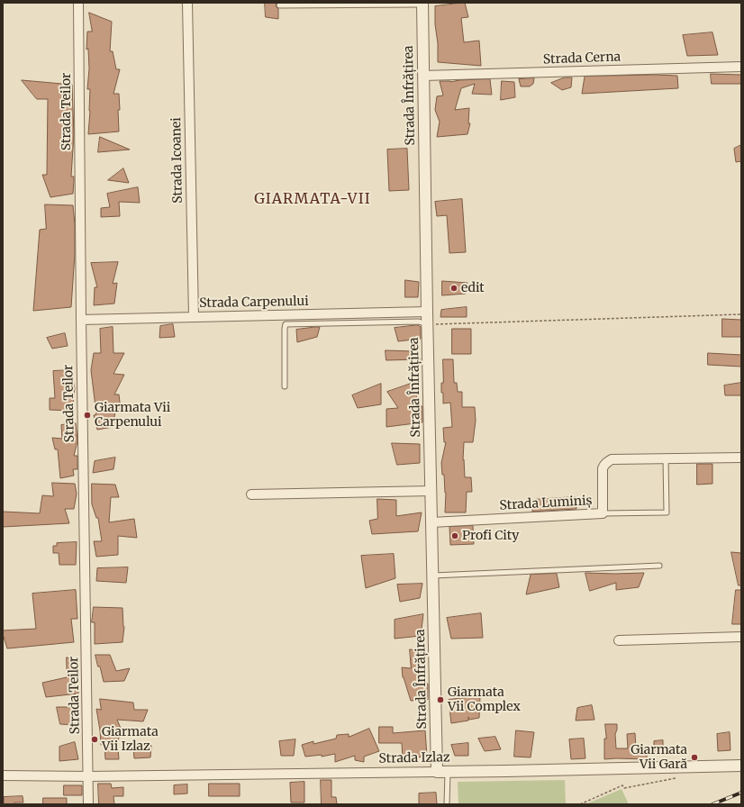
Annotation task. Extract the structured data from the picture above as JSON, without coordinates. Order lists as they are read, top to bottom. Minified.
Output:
{"streets":{"street":["Strada Cerna","Strada Înfrățirea","Strada Teilor","Strada Icoanei","Strada Carpenului","Strada Luminiș","Strada Izlaz"]},"crossings":[["Strada Cerna","Strada Înfrățirea"],["Strada Înfrățirea","Strada Carpenului"],["Strada Înfrățirea","Strada Luminiș"],["Strada Înfrățirea","Strada Izlaz"],["Strada Teilor","Strada Carpenului"],["Strada Teilor","Strada Izlaz"],["Strada Icoanei","Strada Carpenului"]],"districts":["GIARMATA-VII"],"places":["edit","Giarmata Vii Carpenului","Profi City","Giarmata Vii Complex","Giarmata Vii Izlaz","Giarmata Vii Gară"]}
